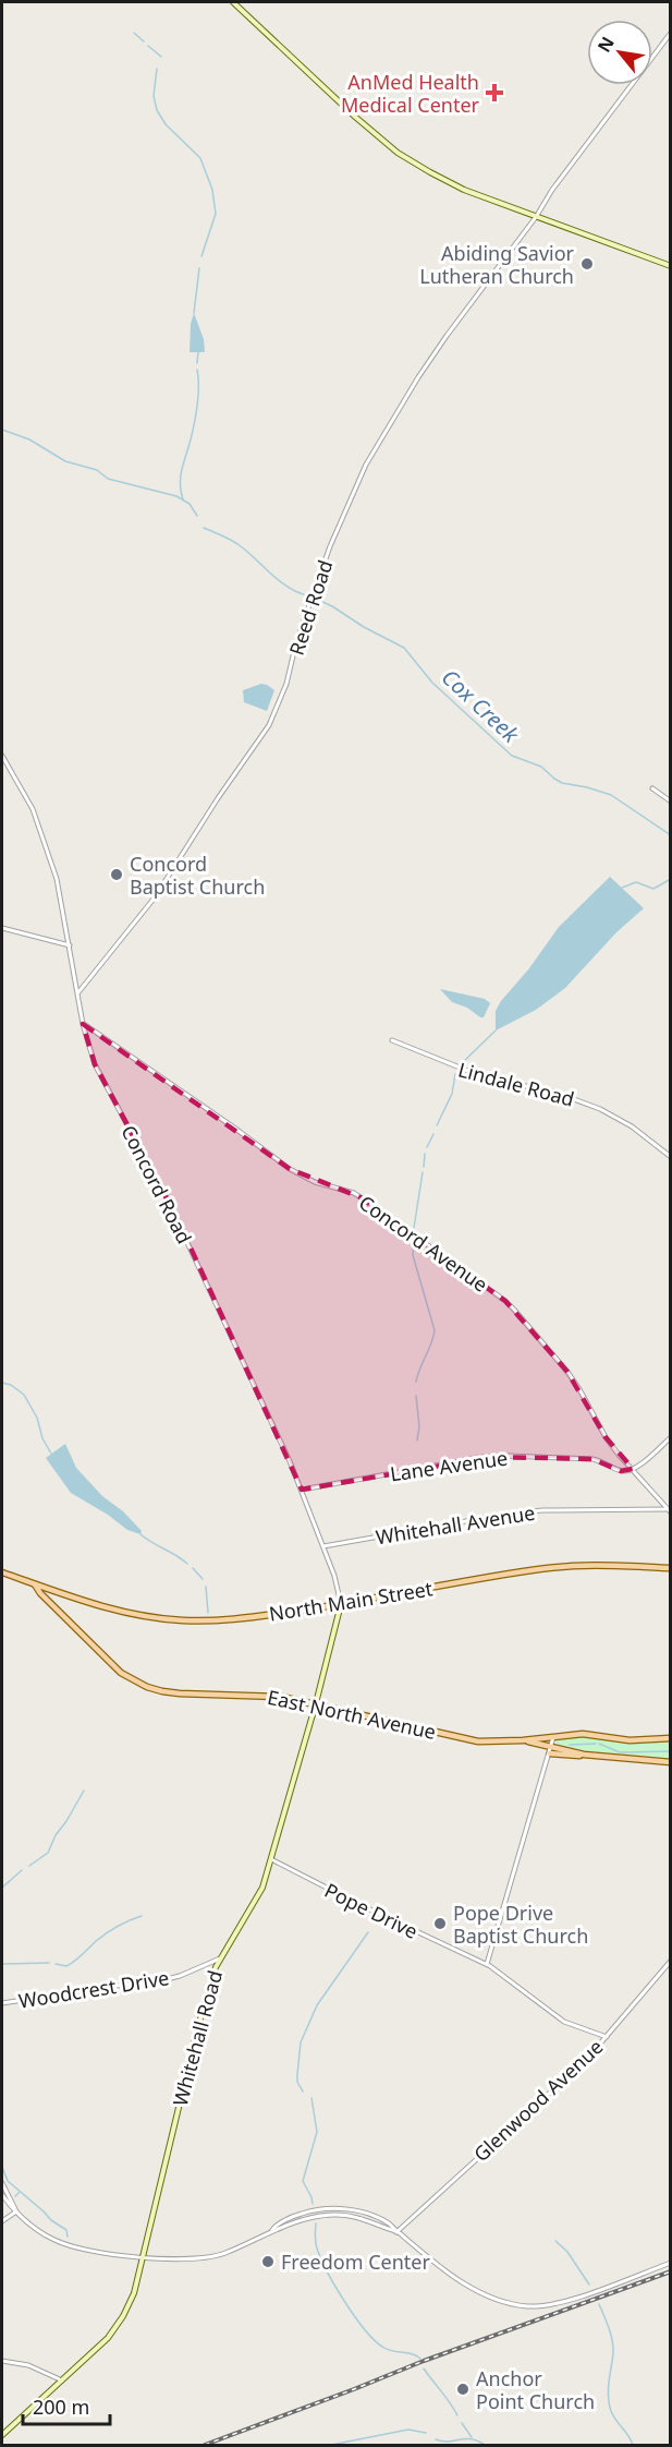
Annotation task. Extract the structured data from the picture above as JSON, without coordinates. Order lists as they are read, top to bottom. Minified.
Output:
{"streets":{"main road":["North Main Street","East North Avenue","Whitehall Road"],"street":["Reed Road","Lindale Road","Concord Road","Concord Avenue","Lane Avenue","Whitehall Avenue","Pope Drive","Woodcrest Drive","Glenwood Avenue"]},"crossings":[["Reed Road","Concord Road"],["Concord Road","Concord Avenue"],["Concord Road","Lane Avenue"],["Concord Road","Whitehall Avenue"],["Concord Road","North Main Street"],["Concord Road","Whitehall Road"],["Concord Avenue","Lane Avenue"],["Concord Avenue","Whitehall Avenue"],["North Main Street","East North Avenue"],["North Main Street","Whitehall Road"],["East North Avenue","Whitehall Road"],["Pope Drive","Whitehall Road"],["Pope Drive","Glenwood Avenue"],["Woodcrest Drive","Whitehall Road"]],"water":["Cox Creek"],"places":{"health":["AnMed Health Medical Center"],"other":["Abiding Savior Lutheran Church","Concord Baptist Church","Pope Drive Baptist Church","Freedom Center","Anchor Point Church"]},"scale_bar":"200 m","north":"top left"}
